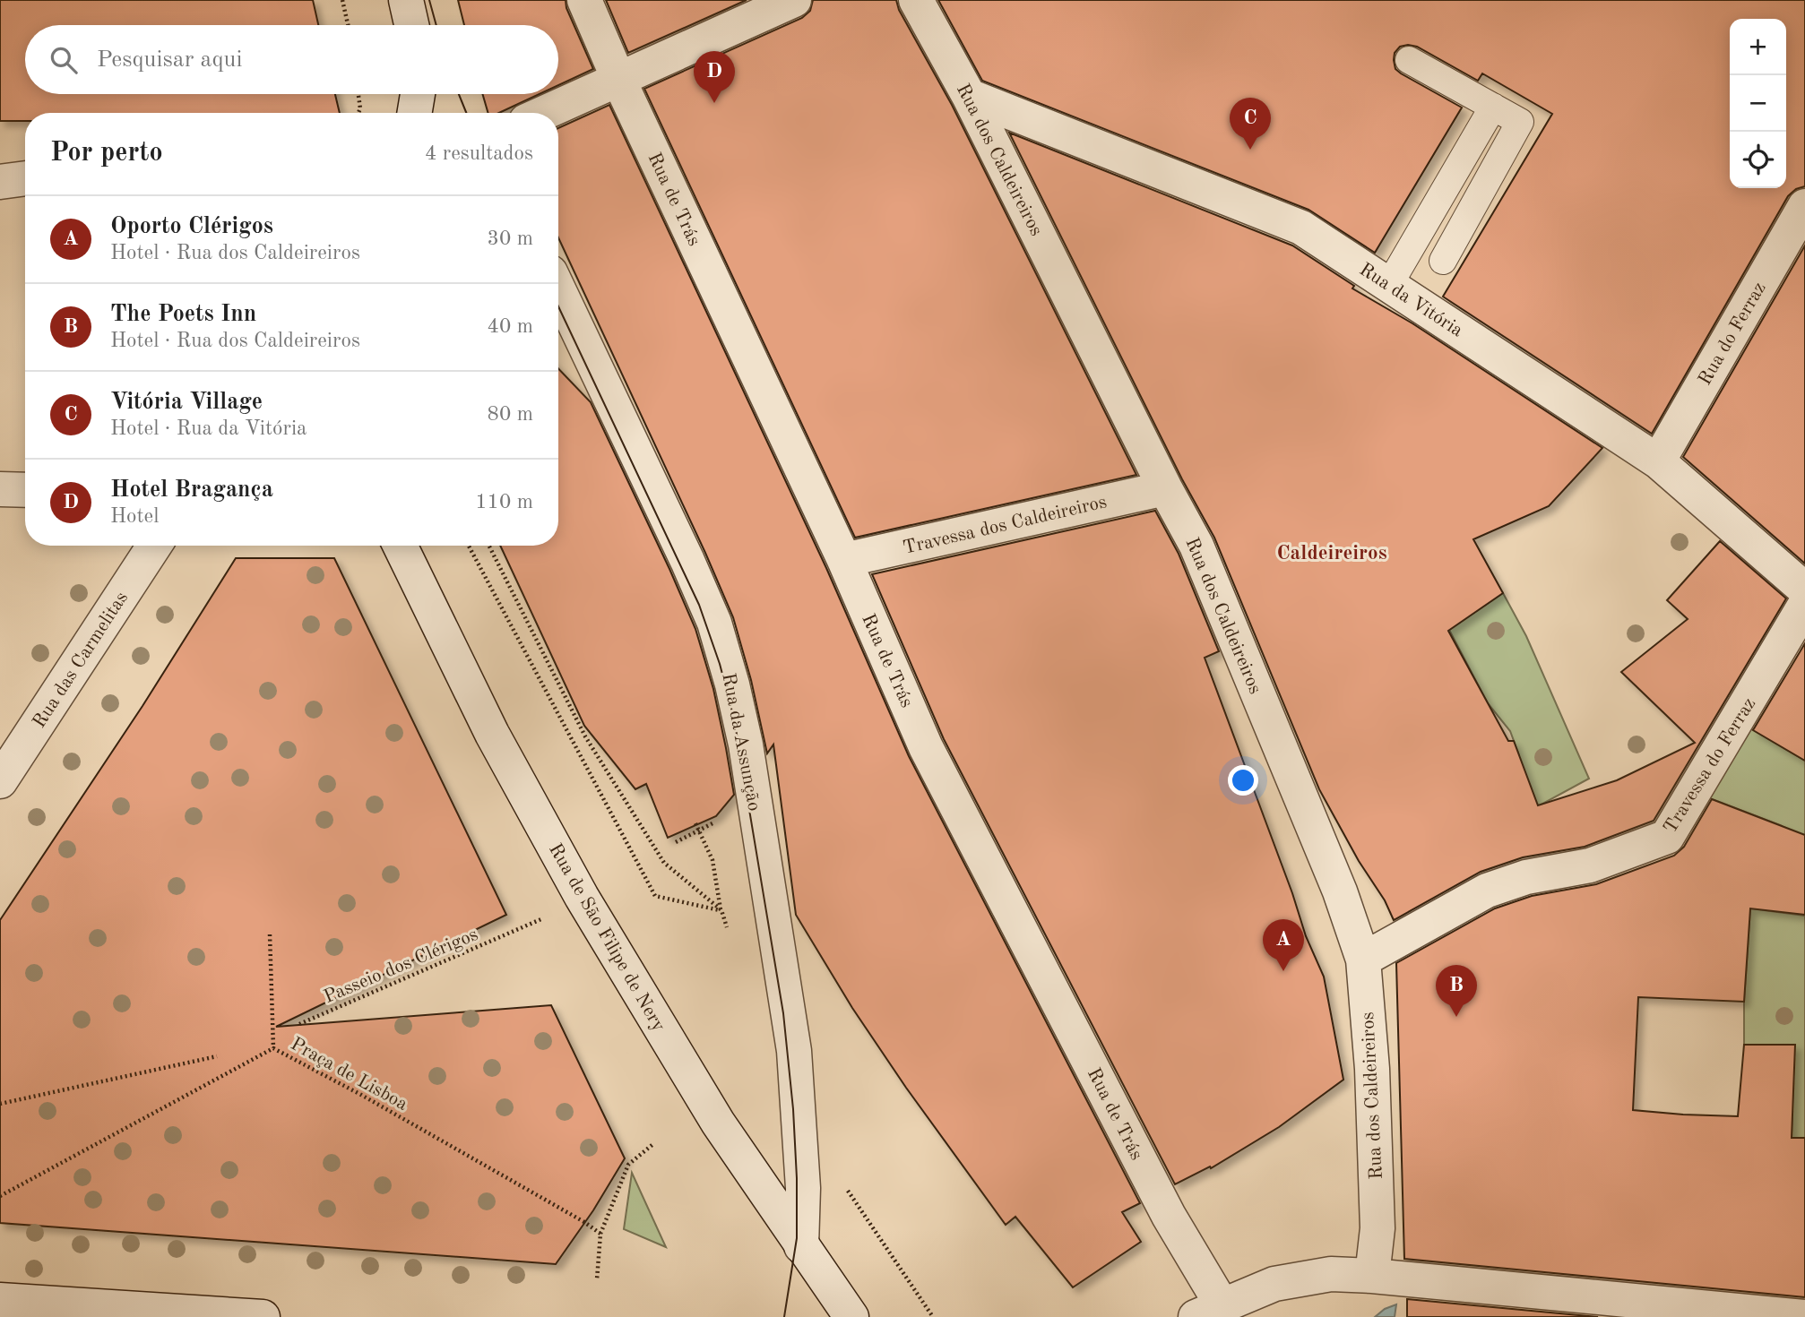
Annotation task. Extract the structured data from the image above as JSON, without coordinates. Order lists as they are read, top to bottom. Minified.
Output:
{"streets":{"street":["Rua dos Caldeireiros","Rua de Trás","Rua da Vitória","Rua do Ferraz","Travessa dos Caldeireiros","Rua das Carmelitas","Rua da Assunção","Travessa do Ferraz","Rua de São Filipe de Nery"],"path":["Passeio dos Clérigos","Praça de Lisboa"]},"crossings":[["Rua dos Caldeireiros","Rua da Vitória"],["Rua dos Caldeireiros","Travessa dos Caldeireiros"],["Rua dos Caldeireiros","Travessa do Ferraz"],["Rua de Trás","Travessa dos Caldeireiros"],["Rua da Vitória","Rua do Ferraz"],["Rua da Assunção","Rua de São Filipe de Nery"]],"districts":["Caldeireiros"],"page":{"map_buttons":["+","−"],"search":"Pesquisar aqui","pins":["D","C","A","B"],"heading":["Por perto","4 resultados"],"list":[{"mark":"A","name":"Oporto Clérigos","note":"Hotel · Rua dos Caldeireiros","value":"30 m"},{"mark":"B","name":"The Poets Inn","note":"Hotel · Rua dos Caldeireiros","value":"40 m"},{"mark":"C","name":"Vitória Village","note":"Hotel · Rua da Vitória","value":"80 m"},{"mark":"D","name":"Hotel Bragança","note":"Hotel","value":"110 m"}]}}
